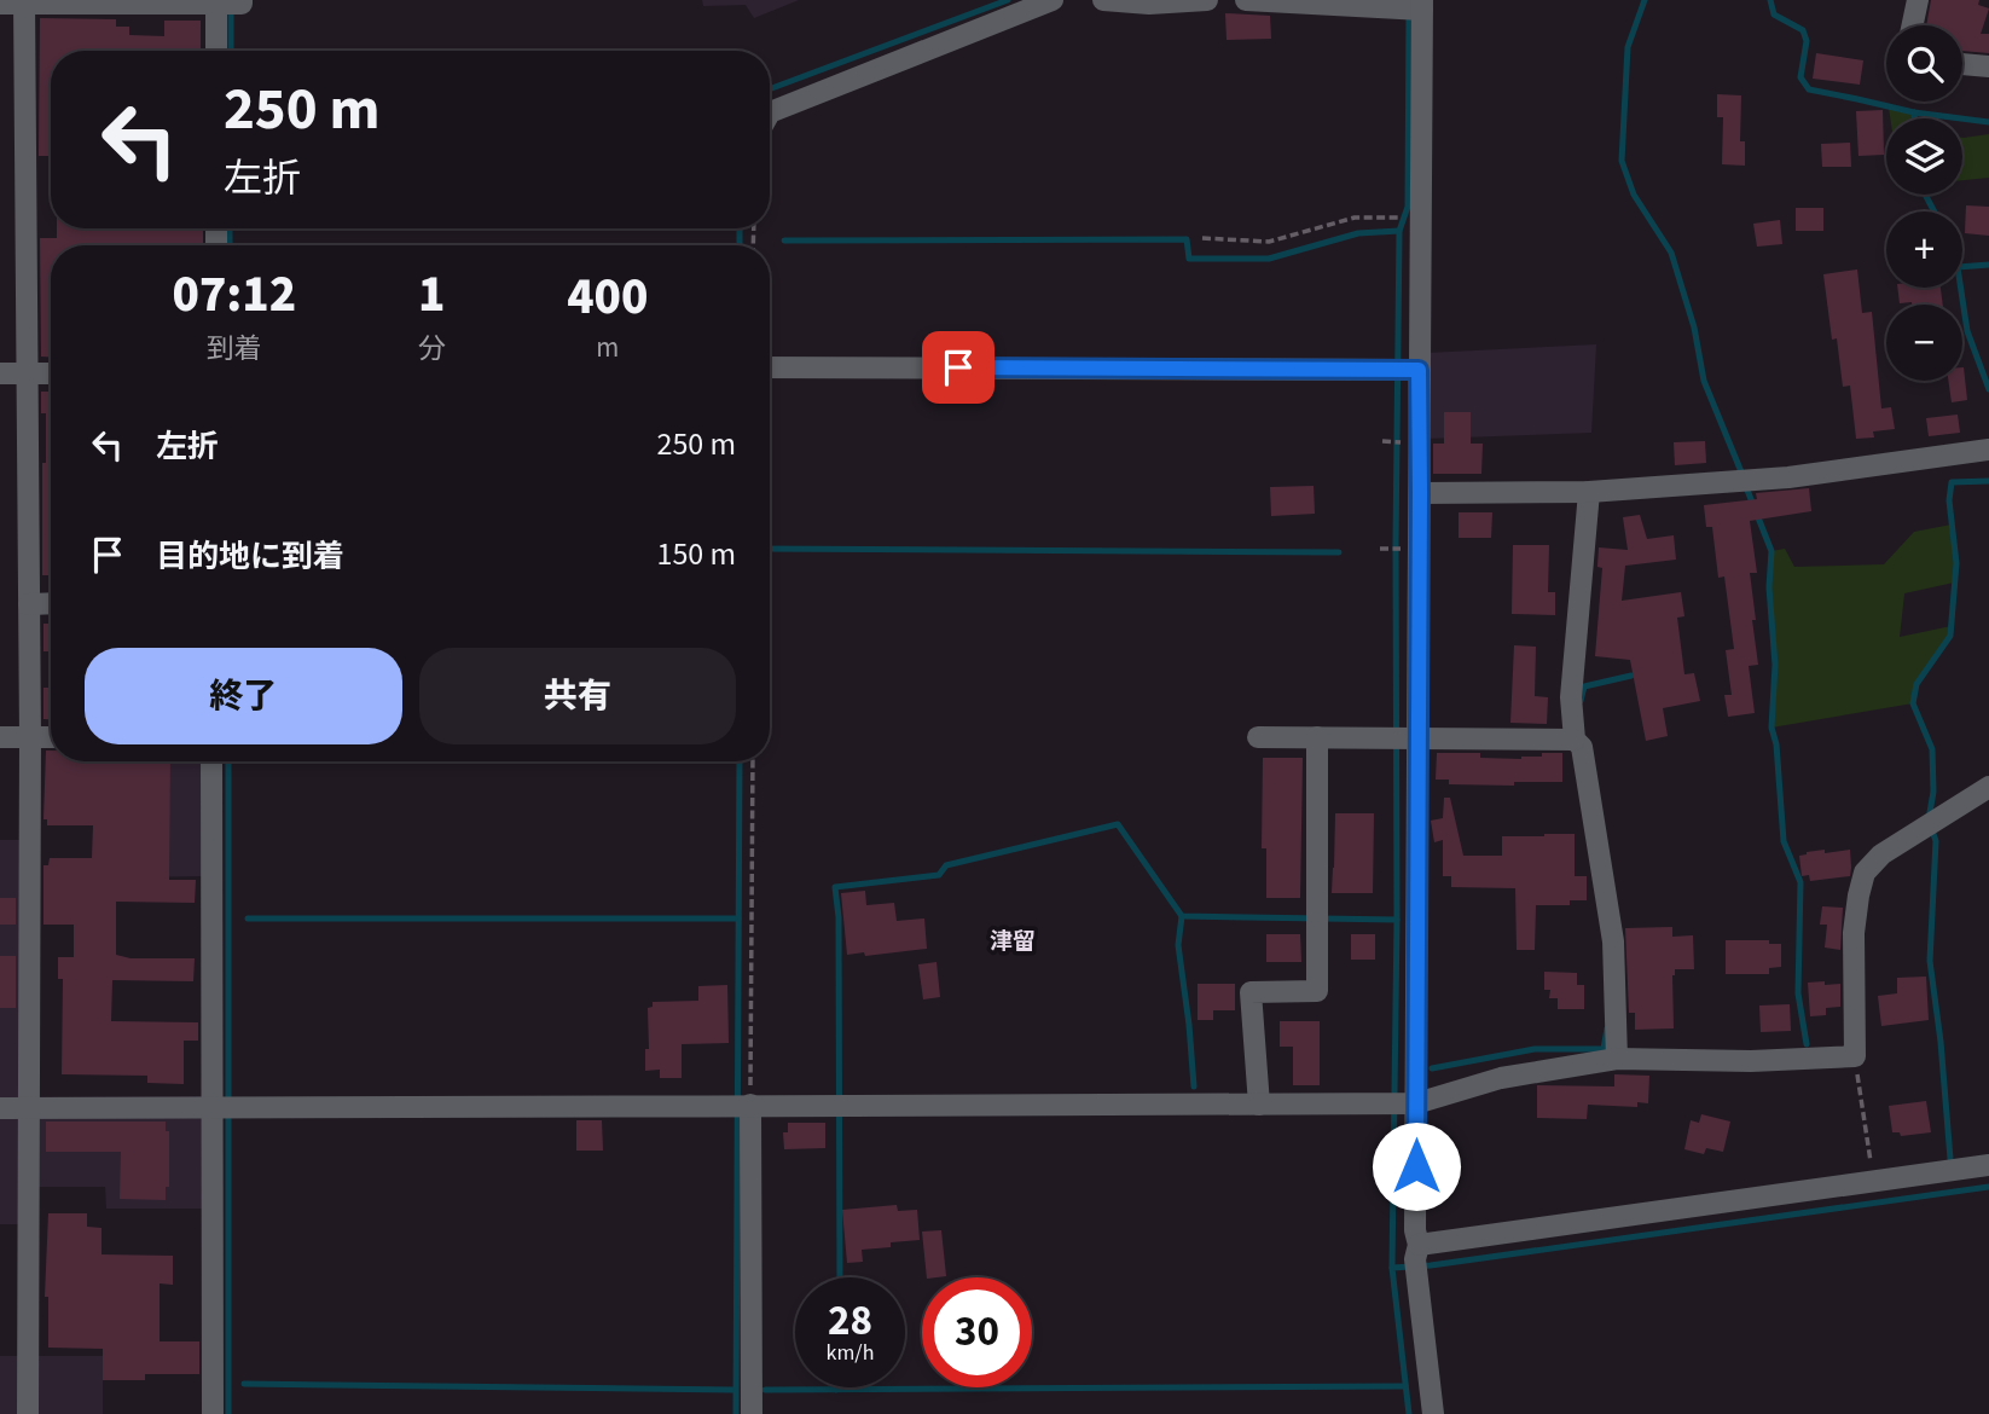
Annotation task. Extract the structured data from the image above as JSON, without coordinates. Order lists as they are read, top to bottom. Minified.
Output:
{"districts":["津留"],"page":{"map_buttons":["+","−"],"turn":["250 m","左折"],"eta":["07:12","到着","1","分","400","m"],"list":[{"name":"左折","value":"250 m"},{"name":"目的地に到着","value":"150 m"}],"buttons":["終了","共有"],"speed":"28 km/h","limit":"30"}}
